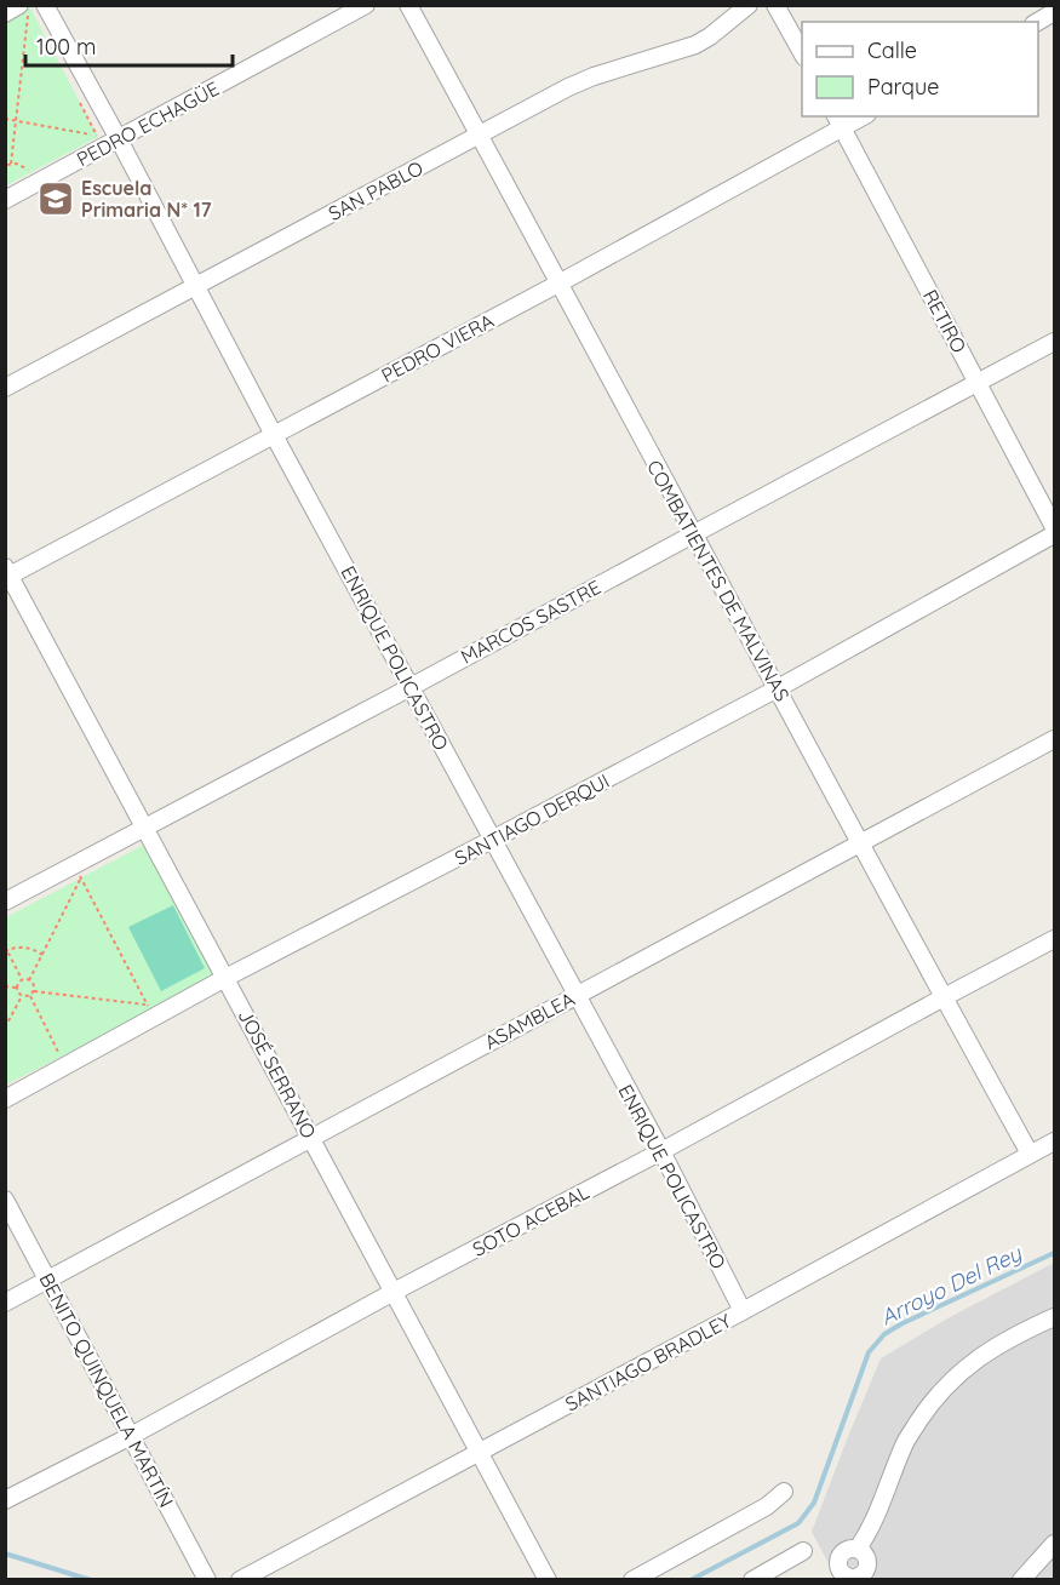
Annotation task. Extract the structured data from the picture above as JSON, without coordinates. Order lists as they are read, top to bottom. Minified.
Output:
{"streets":{"street":["PEDRO ECHAGÜE","SAN PABLO","RETIRO","PEDRO VIERA","COMBATIENTES DE MALVINAS","MARCOS SASTRE","ENRIQUE POLICASTRO","SANTIAGO DERQUI","ASAMBLEA","JOSÉ SERRANO","SOTO ACEBAL","SANTIAGO BRADLEY","BENITO QUINQUELA MARTÍN"]},"crossings":[["PEDRO ECHAGÜE","ENRIQUE POLICASTRO"],["SAN PABLO","COMBATIENTES DE MALVINAS"],["SAN PABLO","ENRIQUE POLICASTRO"],["RETIRO","PEDRO VIERA"],["RETIRO","MARCOS SASTRE"],["PEDRO VIERA","COMBATIENTES DE MALVINAS"],["PEDRO VIERA","ENRIQUE POLICASTRO"],["PEDRO VIERA","JOSÉ SERRANO"],["COMBATIENTES DE MALVINAS","MARCOS SASTRE"],["COMBATIENTES DE MALVINAS","SANTIAGO DERQUI"],["COMBATIENTES DE MALVINAS","ASAMBLEA"],["COMBATIENTES DE MALVINAS","SOTO ACEBAL"],["COMBATIENTES DE MALVINAS","SANTIAGO BRADLEY"],["MARCOS SASTRE","ENRIQUE POLICASTRO"],["MARCOS SASTRE","JOSÉ SERRANO"],["ENRIQUE POLICASTRO","SANTIAGO DERQUI"],["ENRIQUE POLICASTRO","ASAMBLEA"],["ENRIQUE POLICASTRO","SOTO ACEBAL"],["ENRIQUE POLICASTRO","SANTIAGO BRADLEY"],["SANTIAGO DERQUI","JOSÉ SERRANO"],["ASAMBLEA","JOSÉ SERRANO"],["ASAMBLEA","BENITO QUINQUELA MARTÍN"],["JOSÉ SERRANO","SOTO ACEBAL"],["JOSÉ SERRANO","SANTIAGO BRADLEY"],["SOTO ACEBAL","BENITO QUINQUELA MARTÍN"]],"water":["Arroyo Del Rey"],"places":{"school or university":["Escuela Primaria N* 17"]},"legend":["Calle","Parque"],"scale_bar":"100 m"}
